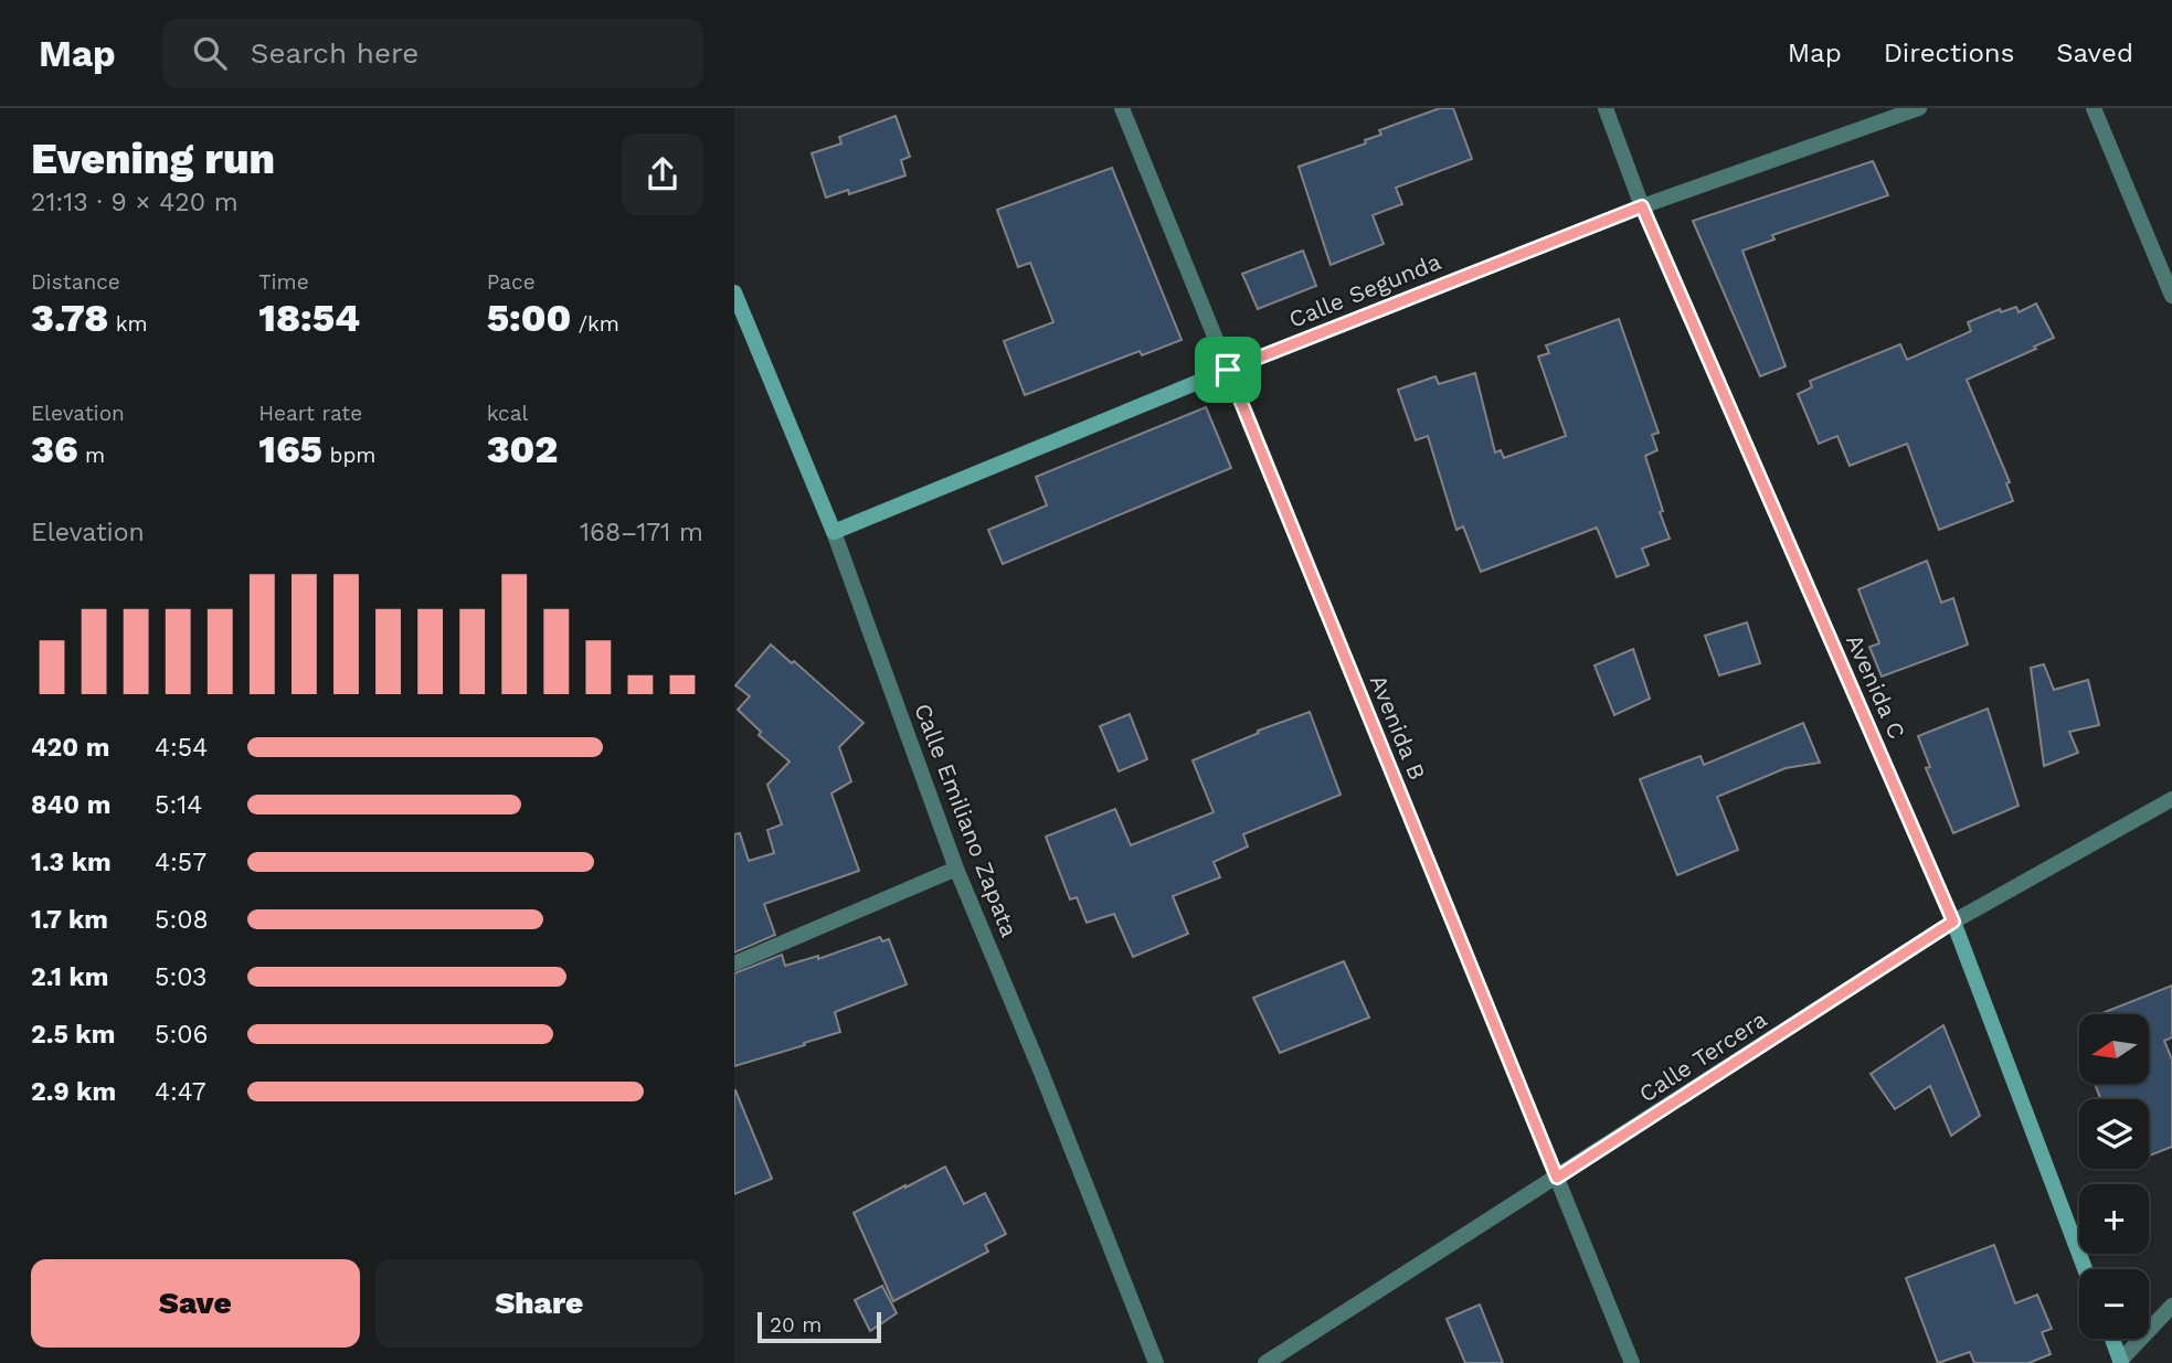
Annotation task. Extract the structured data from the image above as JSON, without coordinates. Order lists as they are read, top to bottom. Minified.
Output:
{"streets":{"main road":["Calle Segunda","Avenida C","Calle Emiliano Zapata"],"street":["Avenida B","Calle Tercera"]},"crossings":[["Calle Segunda","Avenida C"],["Calle Segunda","Avenida B"],["Calle Segunda","Calle Emiliano Zapata"],["Avenida C","Calle Tercera"],["Avenida B","Calle Tercera"]],"scale_bar":"20 m","north":"left","page":{"header":"Map","search":"Search here","nav":["Map","Directions","Saved"],"heading":["Evening run","21:13 · 9 × 420 m"],"stats":[["Distance","3.78 km"],["Time","18:54"],["Pace","5:00 /km"],["Elevation","36 m"],["Heart rate","165 bpm"],["kcal","302"]],"chart":["Elevation","168–171 m"],"list":[{"name":"420 m","note":"4:54"},{"name":"840 m","note":"5:14"},{"name":"1.3 km","note":"4:57"},{"name":"1.7 km","note":"5:08"},{"name":"2.1 km","note":"5:03"},{"name":"2.5 km","note":"5:06"},{"name":"2.9 km","note":"4:47"}],"map_buttons":["+","−"],"buttons":["Save","Share"],"scale":"20 m"}}
